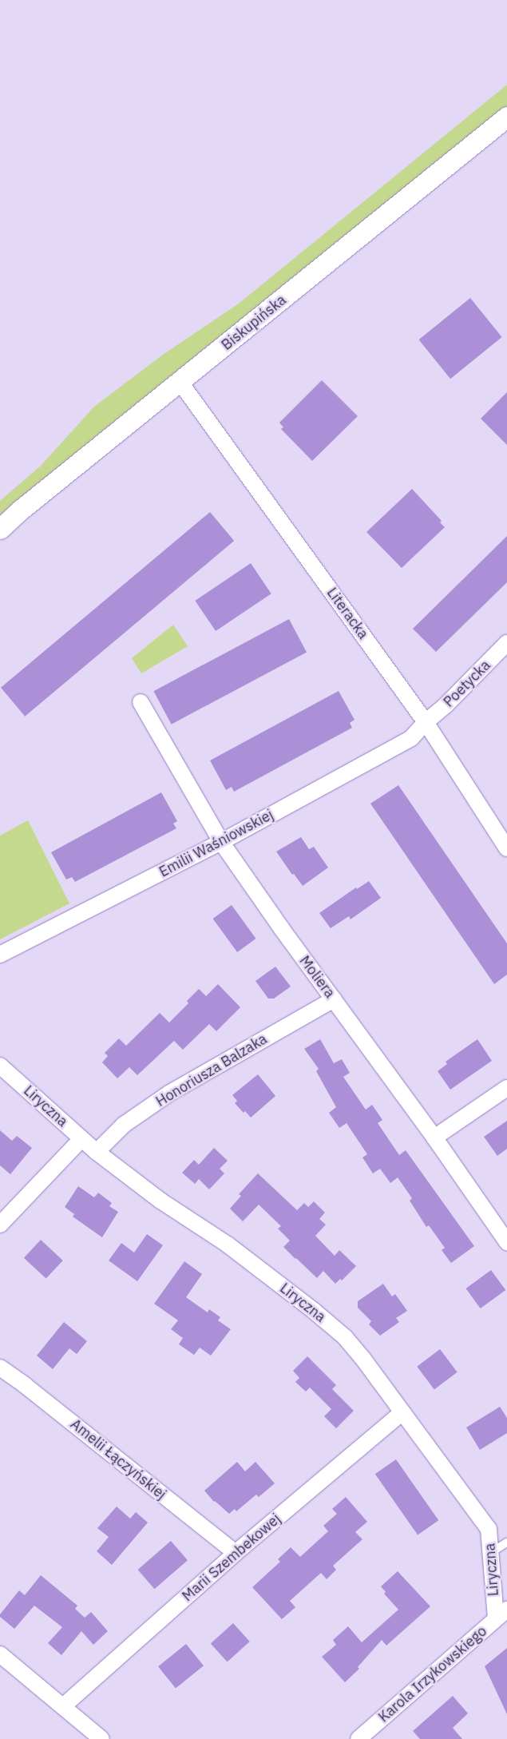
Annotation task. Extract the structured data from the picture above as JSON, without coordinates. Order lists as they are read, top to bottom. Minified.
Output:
{"streets":{"street":["Biskupińska","Literacka","Poetycka","Emilii Waśniowskiej","Moliera","Honoriusza Balzaka","Liryczna","Amelii Łączyńskiej","Marii Szembekowej","Karola Irzykowskiego"]},"crossings":[["Biskupińska","Literacka"],["Literacka","Poetycka"],["Literacka","Emilii Waśniowskiej"],["Poetycka","Emilii Waśniowskiej"],["Emilii Waśniowskiej","Moliera"],["Moliera","Honoriusza Balzaka"],["Honoriusza Balzaka","Liryczna"],["Liryczna","Marii Szembekowej"],["Liryczna","Karola Irzykowskiego"],["Amelii Łączyńskiej","Marii Szembekowej"]]}
